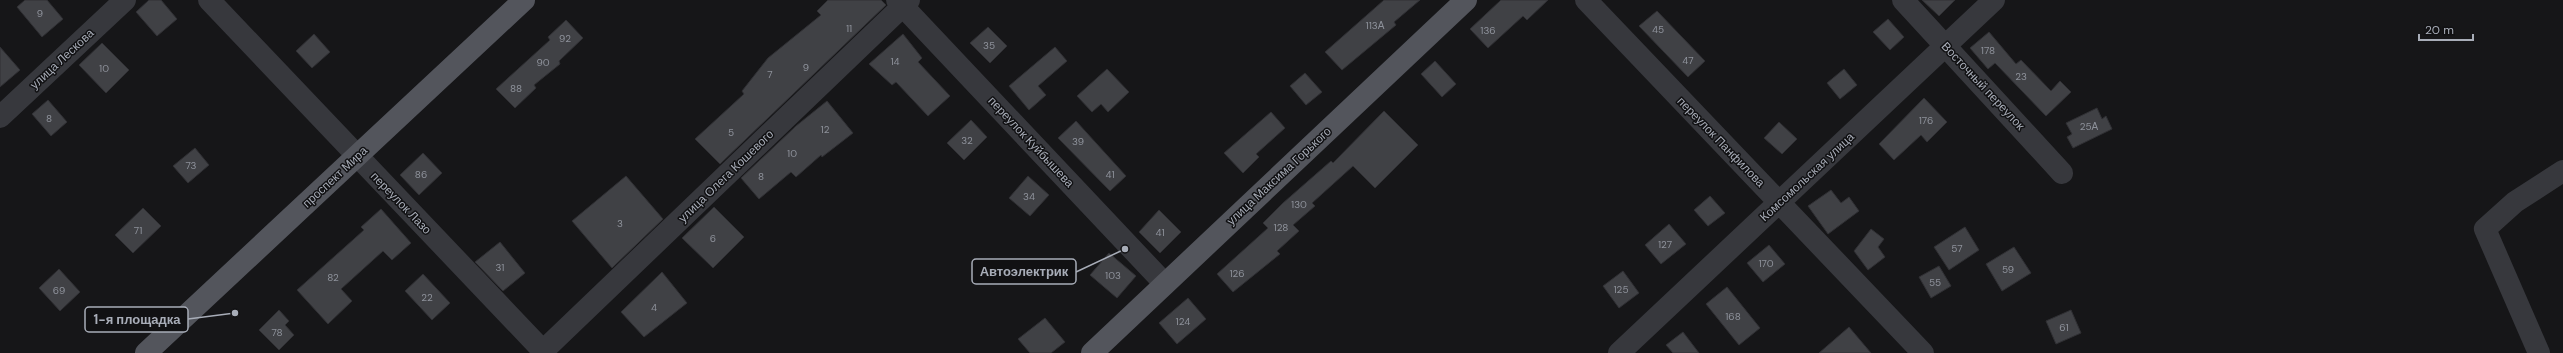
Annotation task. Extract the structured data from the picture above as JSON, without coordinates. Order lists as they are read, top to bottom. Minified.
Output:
{"streets":{"main road":["улица Максима Горького","проспект Мира"],"street":["улица Лескова","Восточный переулок","переулок Куйбышева","переулок Панфилова","улица Олега Кошевого","Комсомольская улица","переулок Лазо"]},"crossings":[["Восточный переулок","Комсомольская улица"],["переулок Куйбышева","улица Олега Кошевого"],["переулок Куйбышева","улица Максима Горького"],["переулок Панфилова","Комсомольская улица"],["улица Олега Кошевого","переулок Лазо"],["проспект Мира","переулок Лазо"]],"places":["Автоэлектрик","1-я площадка"],"house_numbers":["9","113А","11","45","136","92","35","178","47","14","90","9","10","7","23","88","8","176","25А","12","5","32","39","10","73","86","41","8","34","130","3","128","71","41","6","127","57","170","31","59","126","103","82","55","125","69","22","4","168","124","61","78"],"scale_bar":"20 m"}
